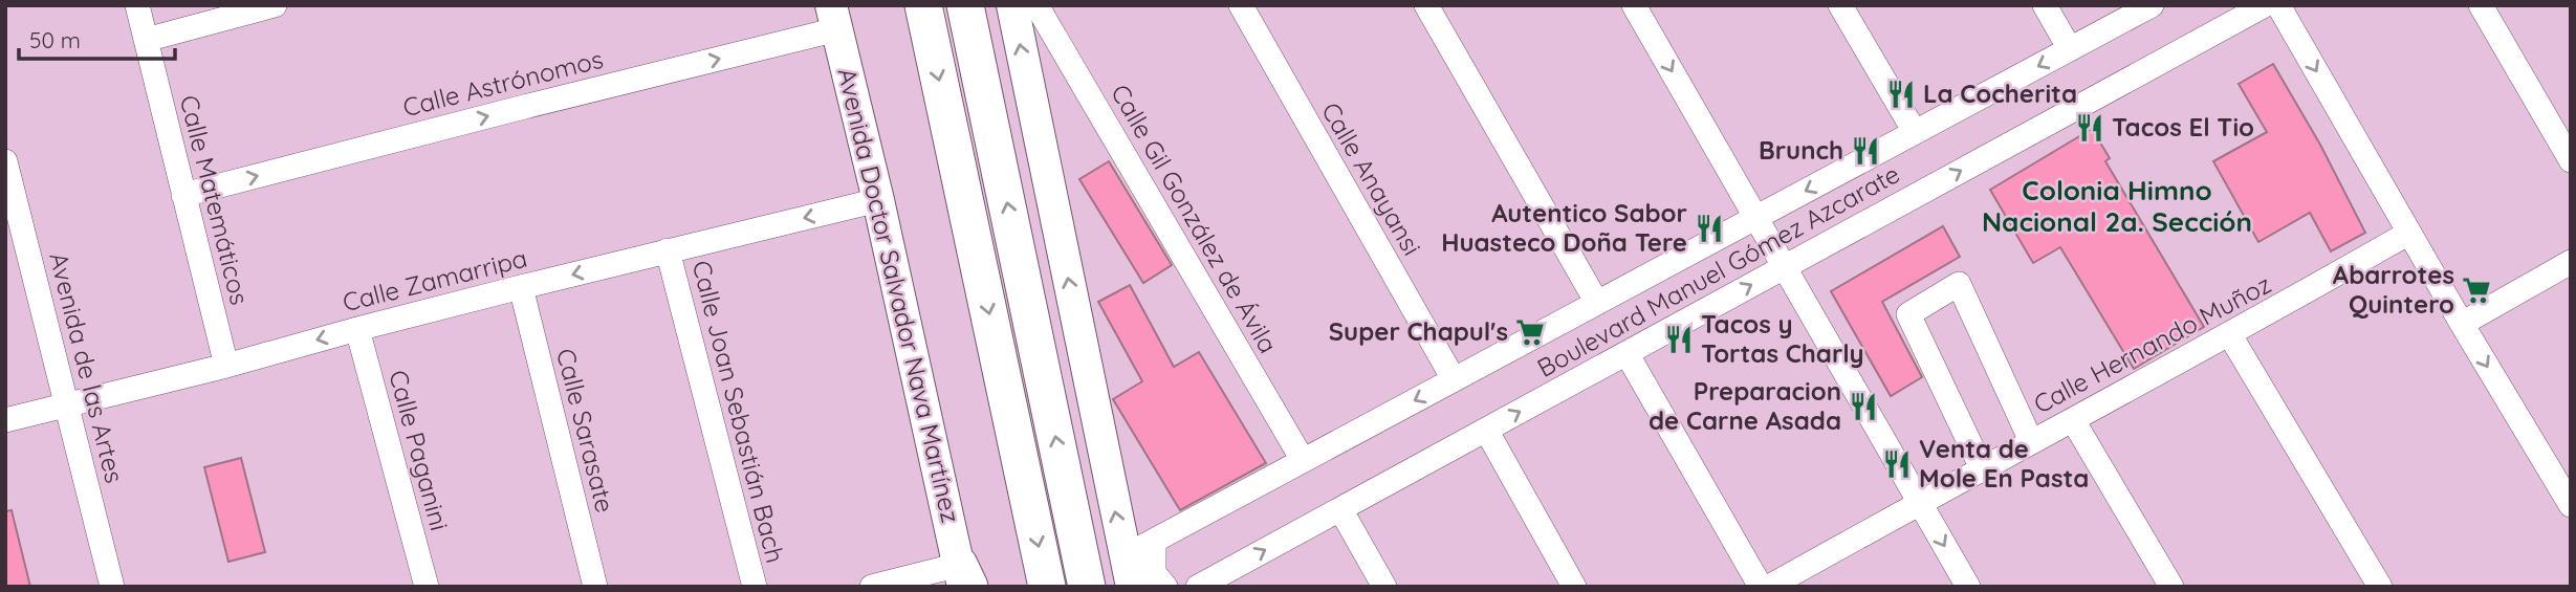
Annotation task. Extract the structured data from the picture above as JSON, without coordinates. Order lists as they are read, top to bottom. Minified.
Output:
{"streets":{"main road":["Avenida Doctor Salvador Nava Martínez"],"street":["Calle Astrónomos","Calle Anayansi","Calle Matemáticos","Calle Gil González de Ávila","Boulevard Manuel Gómez Azcarate","Calle Zamarripa","Calle Hernando Muñoz","Avenida de las Artes","Calle Joan Sebastián Bach","Calle Sarasate","Calle Paganini"]},"crossings":[["Calle Astrónomos","Calle Matemáticos"],["Calle Astrónomos","Avenida Doctor Salvador Nava Martínez"],["Calle Anayansi","Boulevard Manuel Gómez Azcarate"],["Calle Matemáticos","Calle Zamarripa"],["Calle Gil González de Ávila","Boulevard Manuel Gómez Azcarate"],["Calle Zamarripa","Avenida Doctor Salvador Nava Martínez"],["Calle Zamarripa","Avenida de las Artes"],["Calle Zamarripa","Calle Joan Sebastián Bach"],["Calle Zamarripa","Calle Sarasate"],["Calle Zamarripa","Calle Paganini"]],"one_way":["Calle Astrónomos","Calle Zamarripa"],"districts":["Colonia Himno Nacional 2a. Sección"],"places":{"restaurant":["La Cocherita","Tacos El Tio","Brunch","Autentico Sabor Huasteco Doña Tere","Tacos y Tortas Charly","Preparacion de Carne Asada","Venta de Mole En Pasta"],"supermarket":["Abarrotes Quintero","Super Chapul's"]},"scale_bar":"50 m"}
